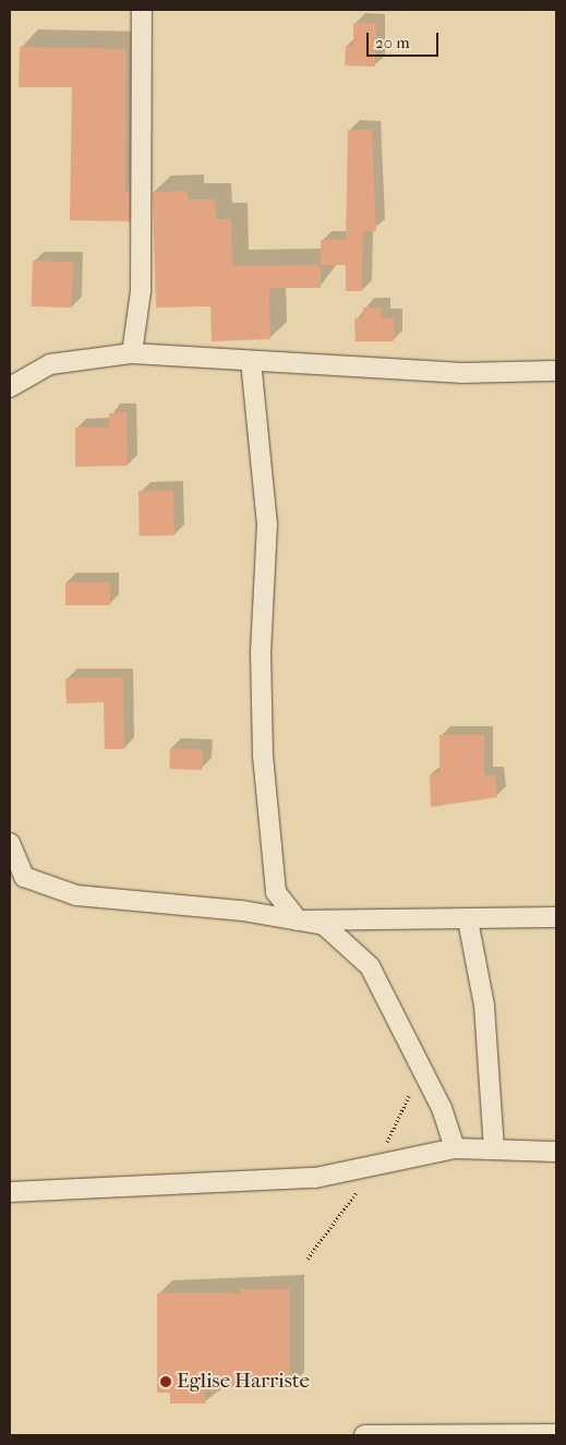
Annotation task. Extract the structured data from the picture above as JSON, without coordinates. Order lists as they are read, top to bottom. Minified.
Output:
{"places":["Eglise Harriste"],"scale_bar":"20 m"}
